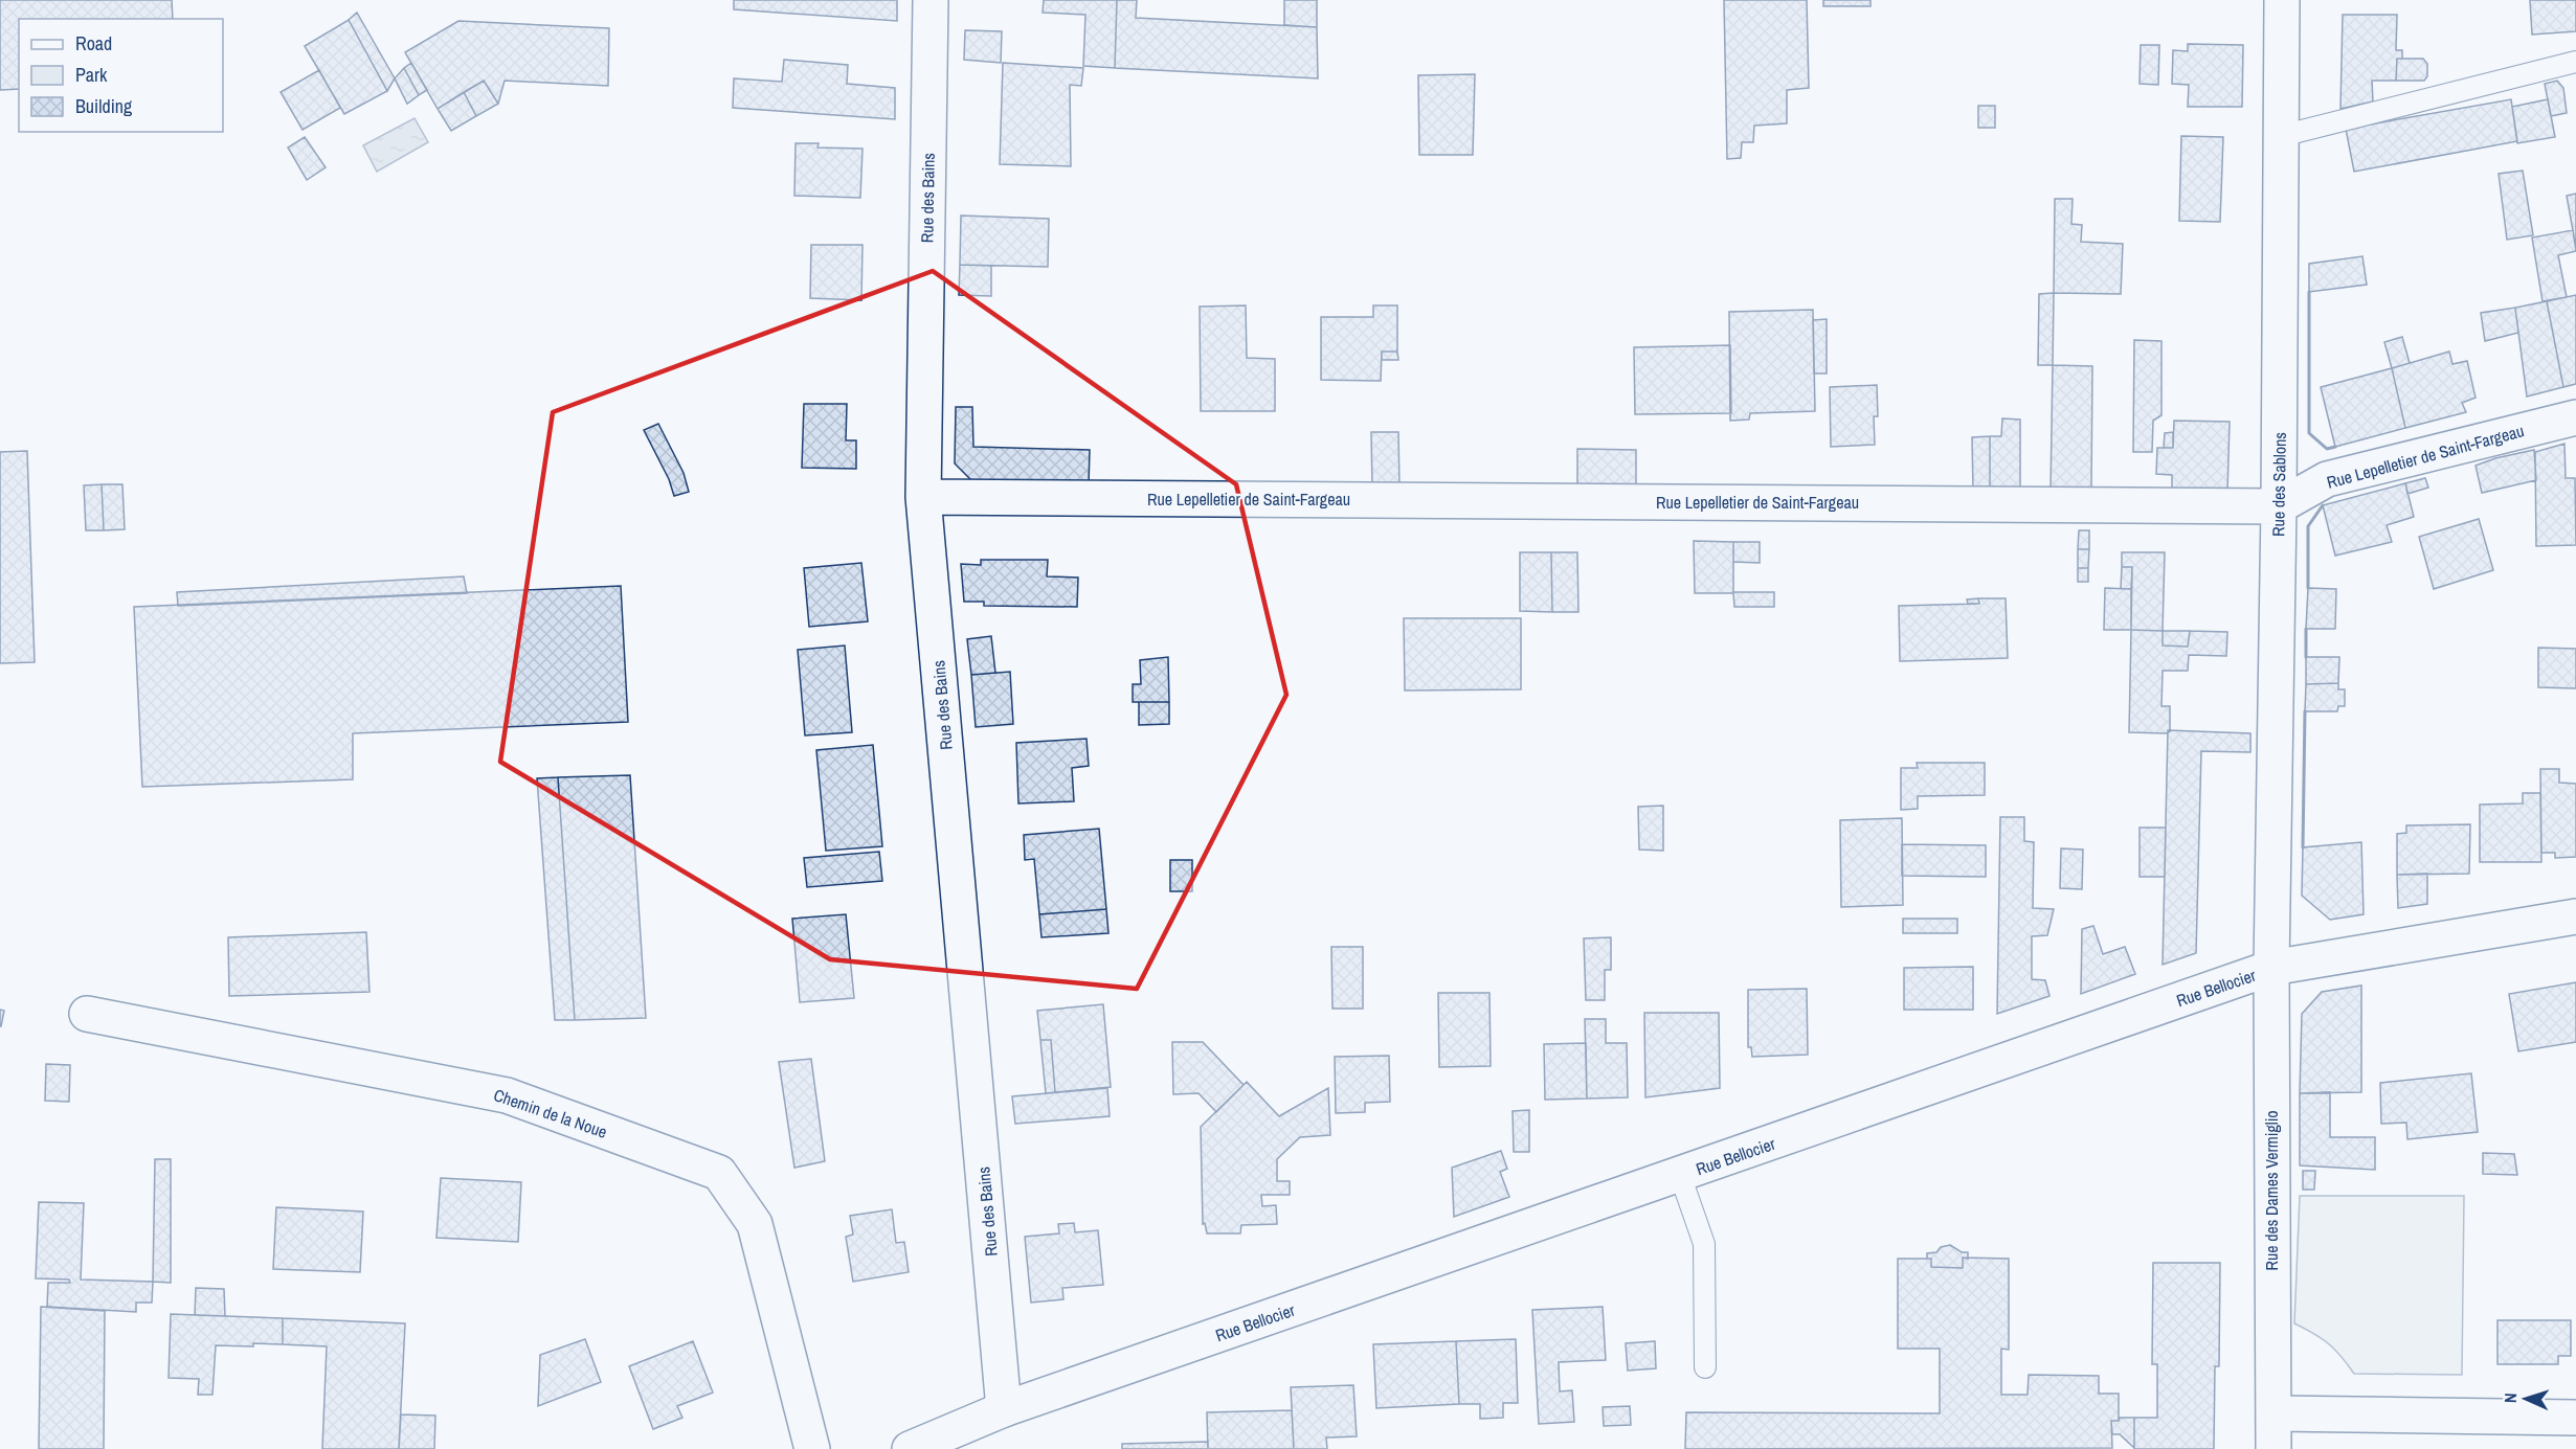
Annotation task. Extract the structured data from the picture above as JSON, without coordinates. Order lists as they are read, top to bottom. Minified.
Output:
{"streets":{"street":["Rue des Bains","Rue Lepelletier de Saint-Fargeau","Rue des Sablons","Rue Bellocier","Chemin de la Noue","Rue des Dames Vermiglio"]},"crossings":[["Rue des Bains","Rue Lepelletier de Saint-Fargeau"],["Rue des Bains","Rue Bellocier"],["Rue Lepelletier de Saint-Fargeau","Rue des Sablons"],["Rue des Sablons","Rue Bellocier"],["Rue des Sablons","Rue des Dames Vermiglio"],["Rue Bellocier","Rue des Dames Vermiglio"]],"legend":["Road","Park","Building"],"north":"left"}
